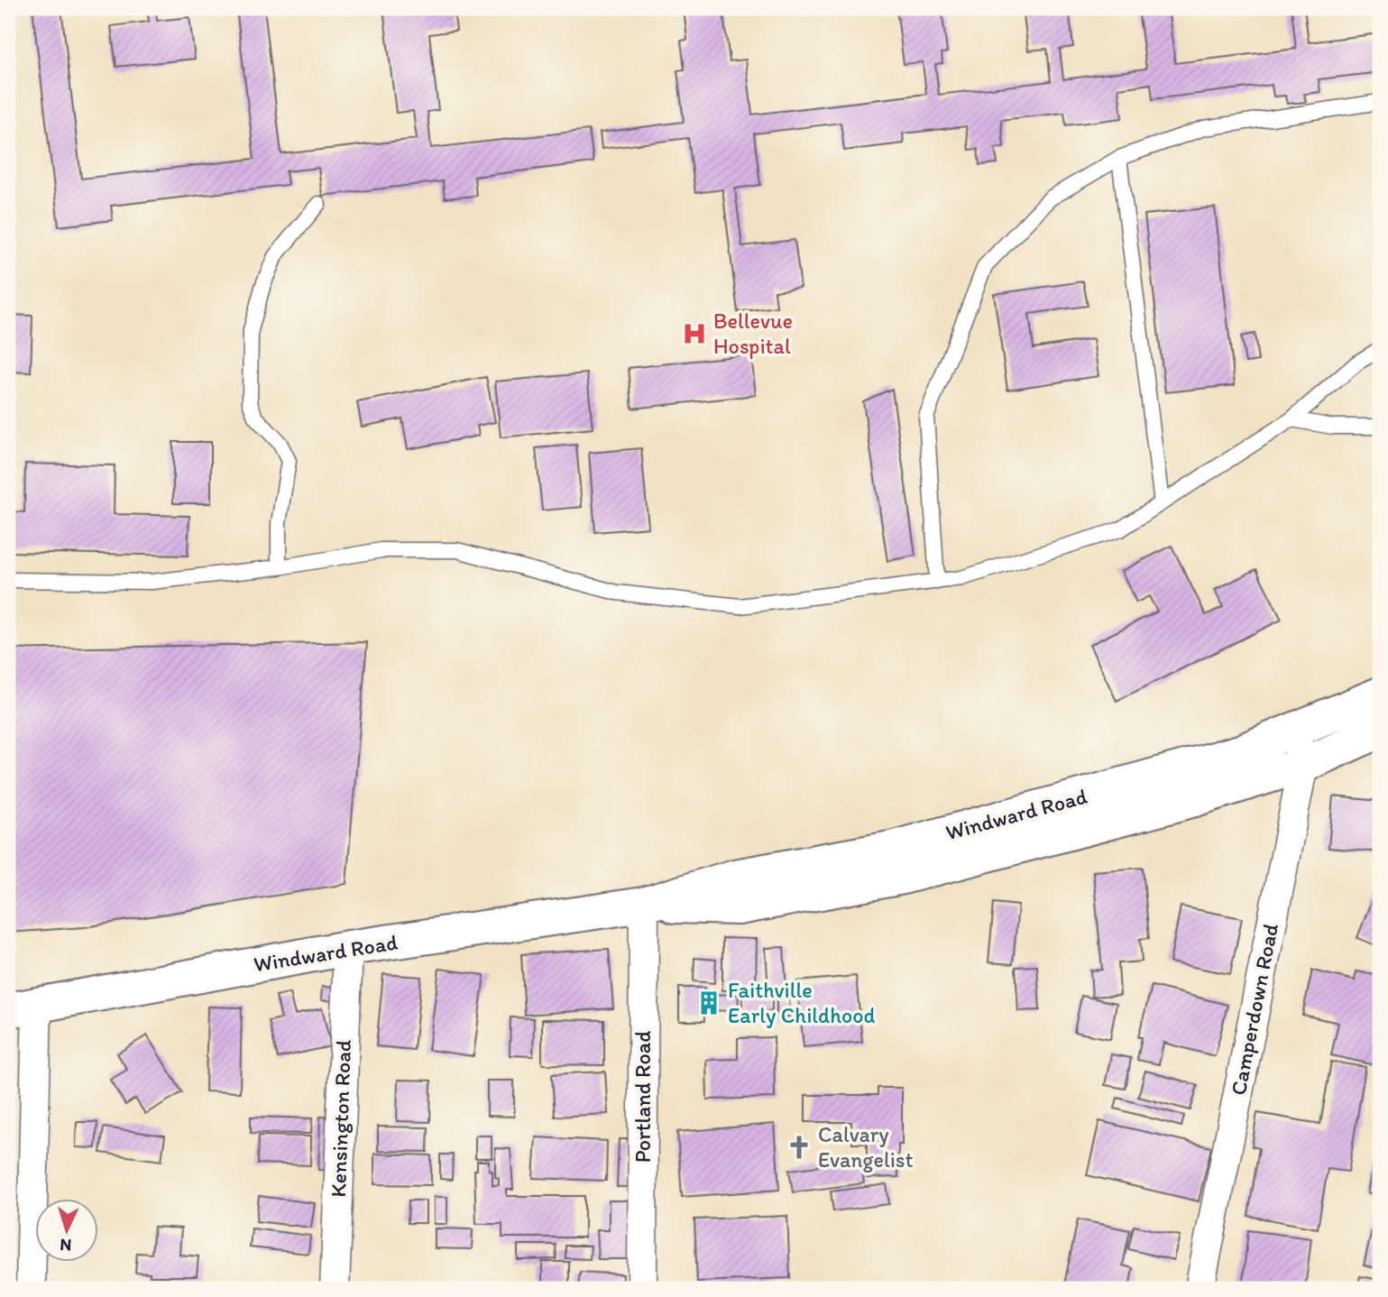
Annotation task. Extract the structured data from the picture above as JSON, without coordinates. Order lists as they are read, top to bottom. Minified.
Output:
{"streets":{"main road":["Windward Road"],"street":["Camperdown Road","Portland Road","Kensington Road"]},"crossings":[["Windward Road","Camperdown Road"],["Windward Road","Portland Road"],["Windward Road","Kensington Road"]],"places":{"hospital":["Bellevue Hospital"],"building":["Faithville Early Childhood"],"church":["Calvary Evangelist"]},"north":"bottom"}
